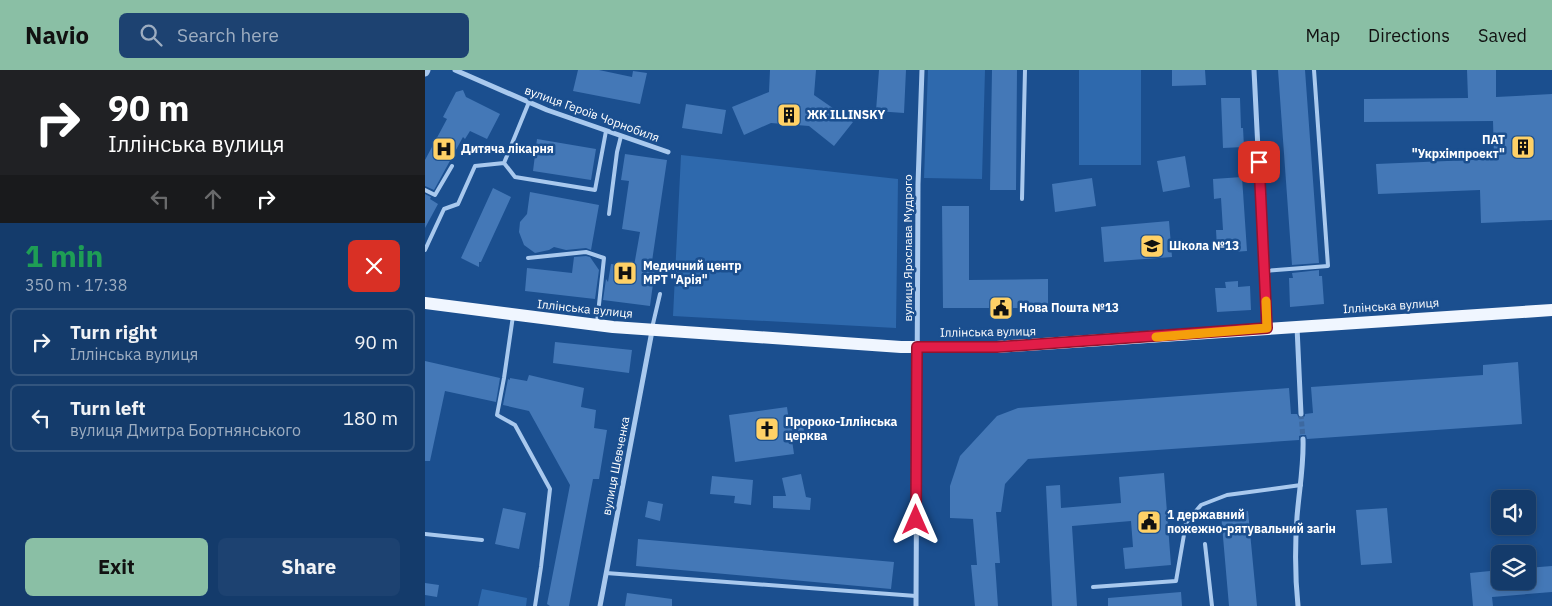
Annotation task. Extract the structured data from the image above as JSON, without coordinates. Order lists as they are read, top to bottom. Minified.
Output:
{"streets":{"main road":["Іллінська вулиця"],"street":["вулиця Героїв Чорнобиля","вулиця Ярослава Мудрого","вулиця Шевченка"]},"crossings":[["вулиця Ярослава Мудрого","Іллінська вулиця"],["Іллінська вулиця","вулиця Шевченка"]],"places":{"building":["ЖК ILLINSKY","ПАТ \"Укрхімпроект\""],"hospital":["Дитяча лікарня","Медичний центр МРТ \"Арія\""],"school or university":["Школа №13"],"public building":["Нова Пошта №13","1 державний пожежно-рятувальний загін"],"church":["Пророко-Іллінська церква"]},"page":{"header":"Navio","search":"Search here","nav":["Map","Directions","Saved"],"turn":["90 m","Іллінська вулиця"],"heading":["1 min","350 m · 17:38"],"list":[{"name":"Turn right","note":"Іллінська вулиця","value":"90 m"},{"name":"Turn left","note":"вулиця Дмитра Бортнянського","value":"180 m"}],"buttons":["Exit","Share"]}}
